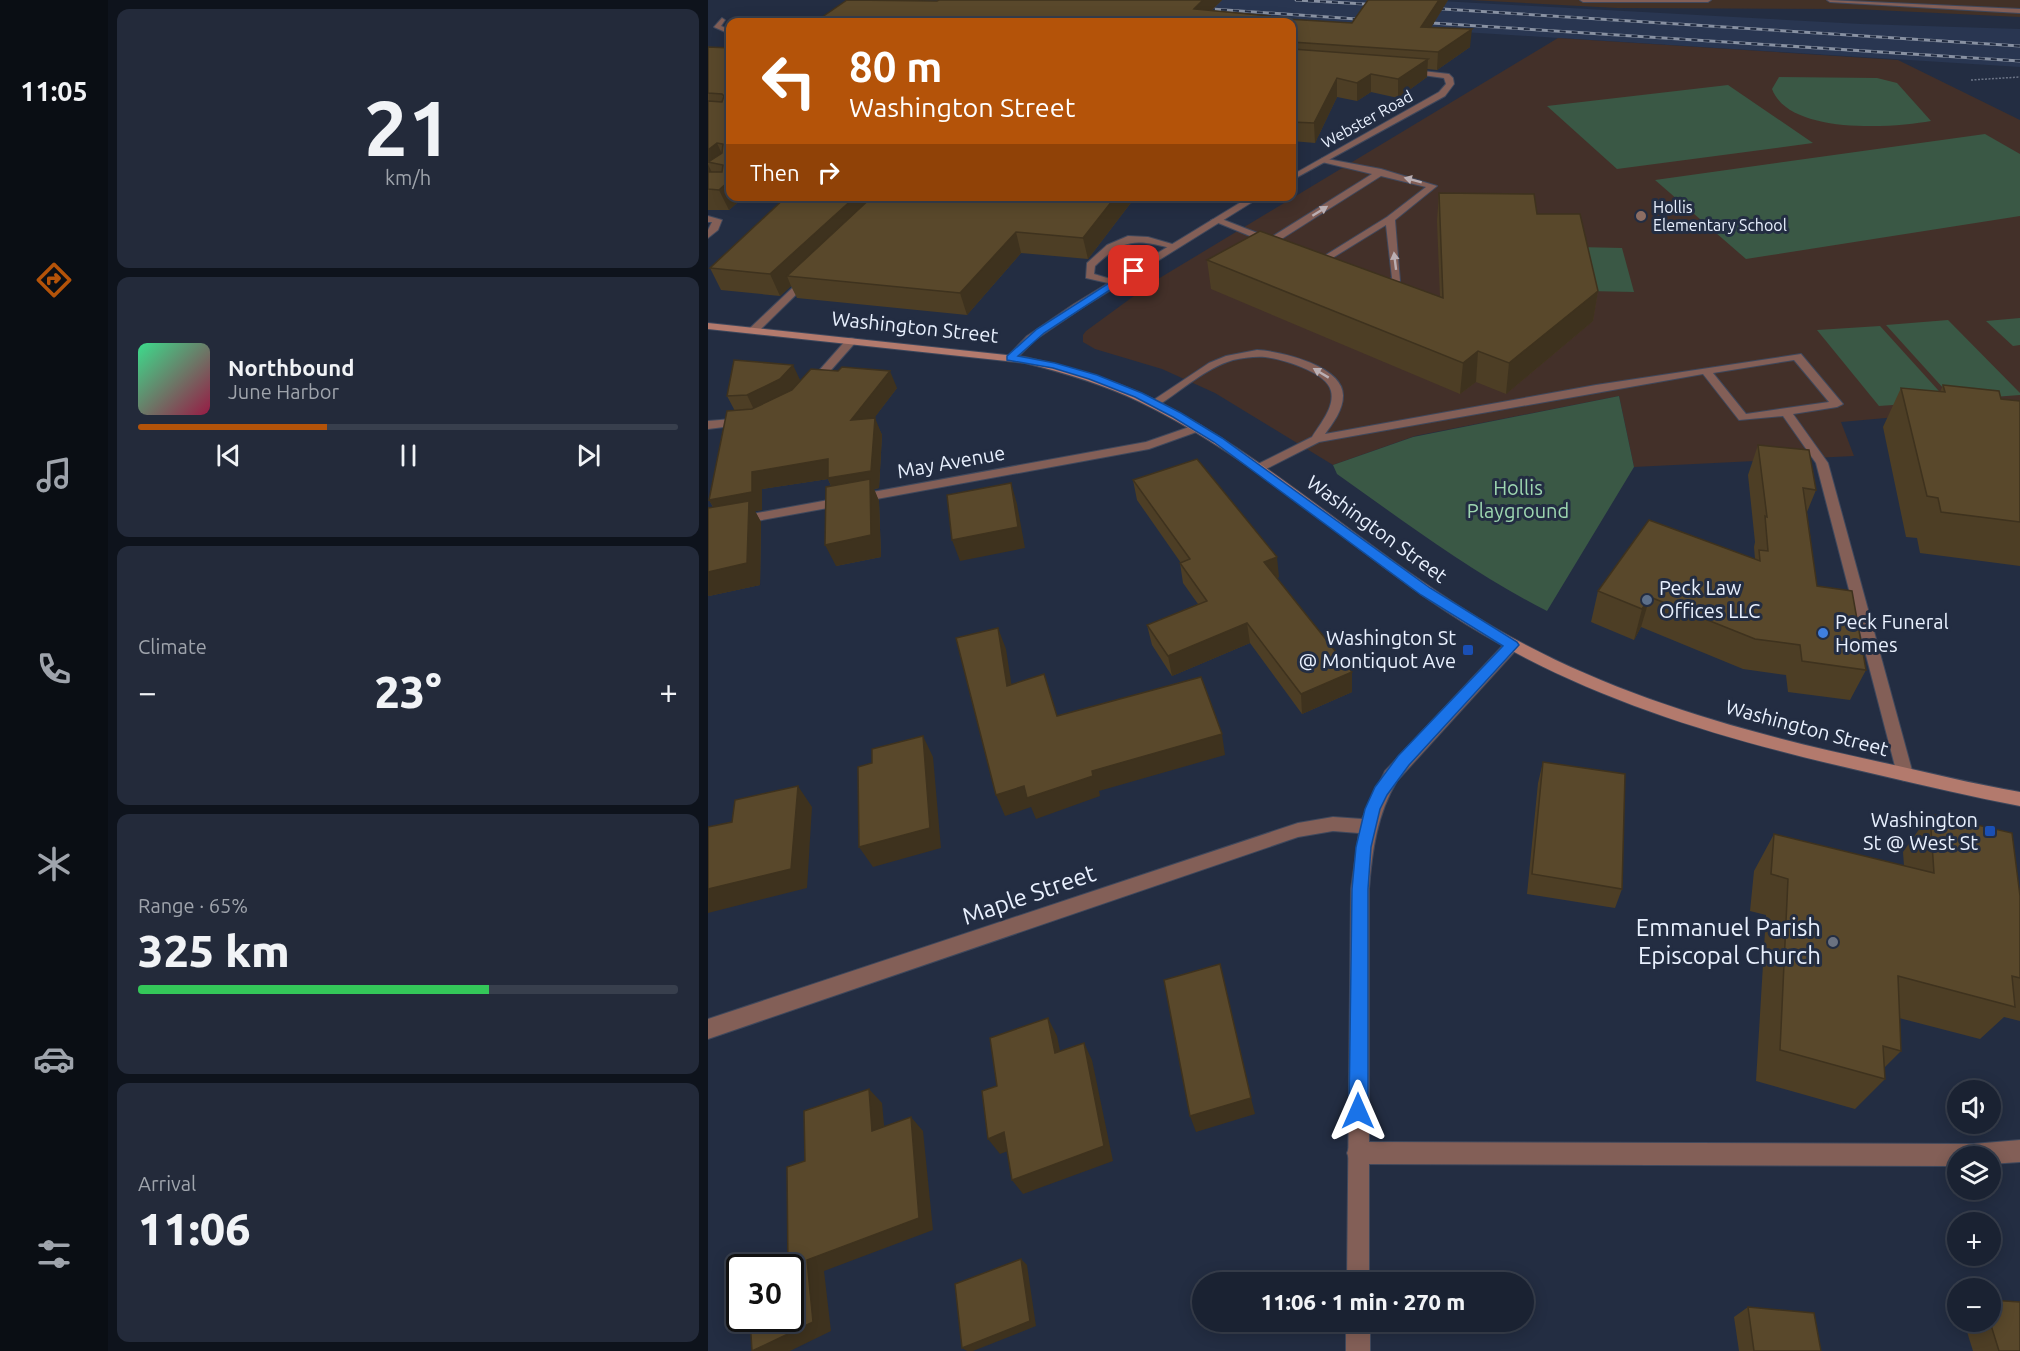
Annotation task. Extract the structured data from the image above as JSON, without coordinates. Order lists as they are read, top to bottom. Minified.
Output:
{"streets":{"main road":["Washington Street"],"street":["Webster Road","May Avenue","Maple Street"]},"crossings":[["Washington Street","May Avenue"]],"parks":["Hollis Playground"],"places":{"other":["Hollis Elementary School","Peck Law Offices LLC","Peck Funeral Homes","Emmanuel Parish Episcopal Church"],"transit":["Washington St @ Montiquot Ave","Washington St @ West St"]},"page":{"tabs":"11:05","tile":[["21","km/h"],"Climate",["Range · 65%","325 km"],["Arrival","11:06"]],"turn":["80 m","Washington Street"],"then":"Then","song":["Northbound","June Harbor"],"heat":["−","23°","+"],"map_buttons":["+","−"],"limit":"30","trip":"11:06 · 1 min · 270 m"}}
